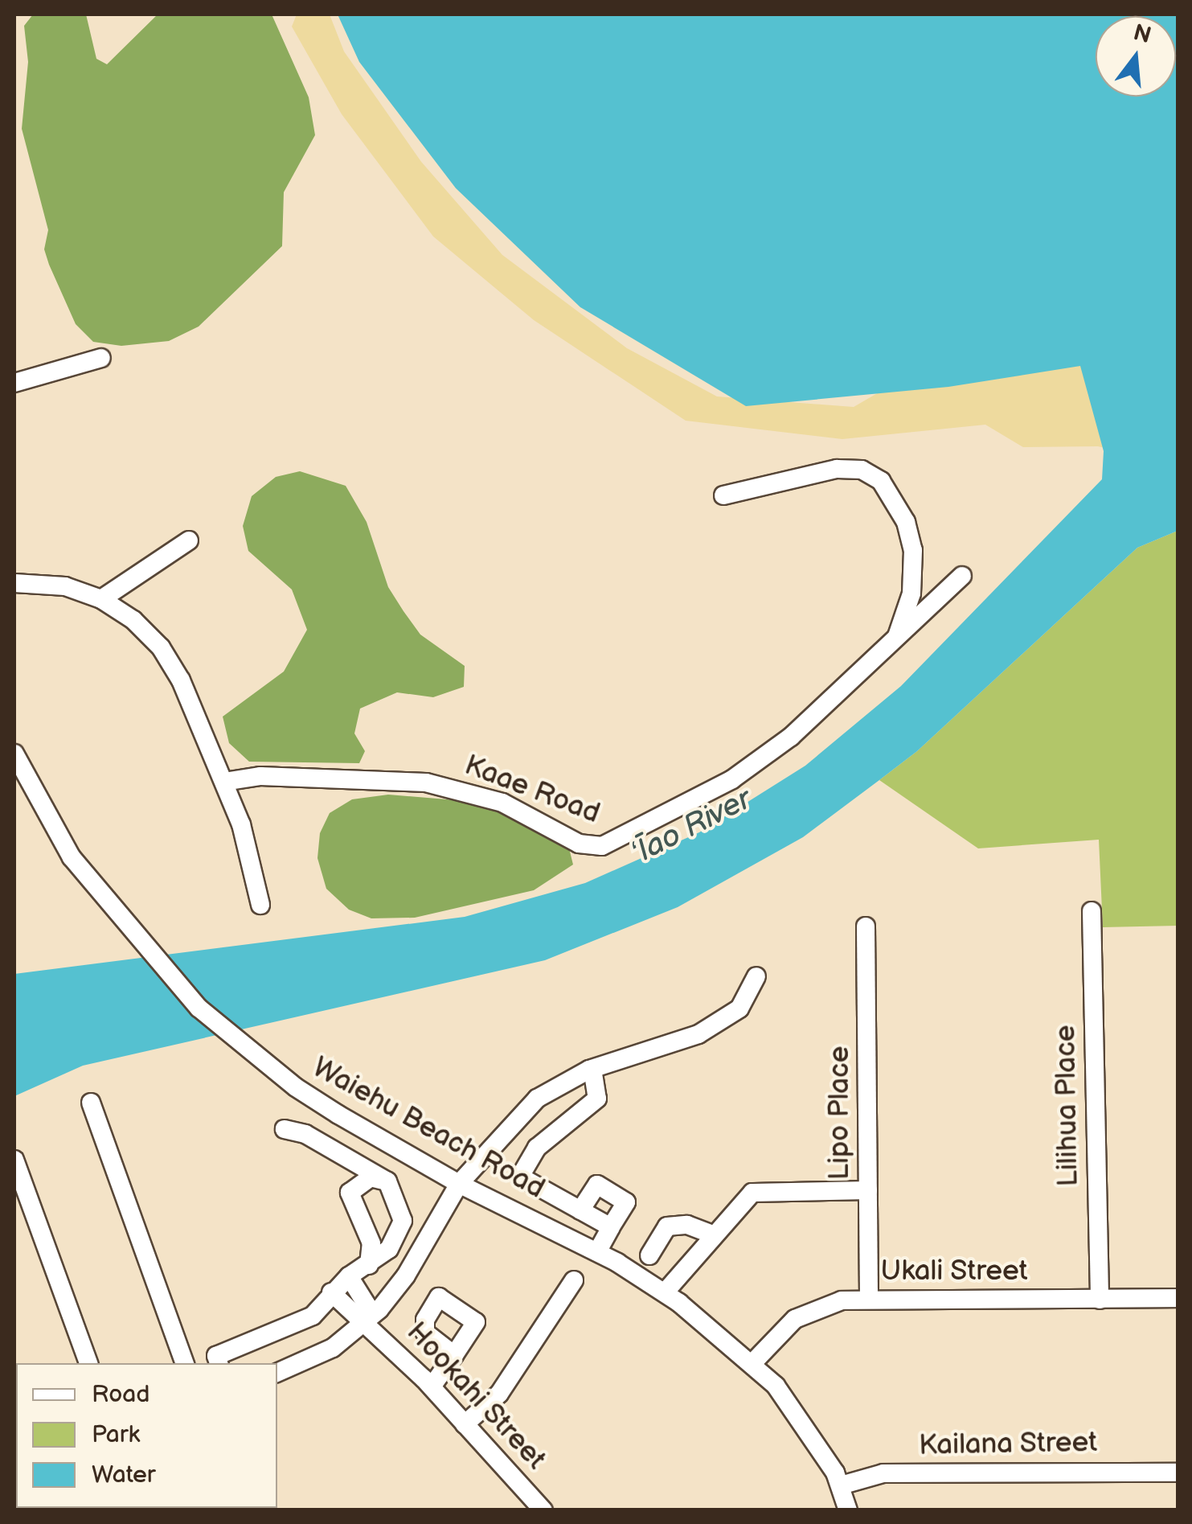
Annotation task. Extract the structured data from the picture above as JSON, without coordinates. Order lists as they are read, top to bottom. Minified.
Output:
{"streets":{"street":["Kaae Road","Lilihua Place","Lipo Place","Waiehu Beach Road","Ukali Street","Hookahi Street","Kailana Street"]},"crossings":[["Lilihua Place","Ukali Street"],["Lipo Place","Ukali Street"],["Waiehu Beach Road","Ukali Street"],["Waiehu Beach Road","Kailana Street"]],"water":["ʻĪao River"],"legend":["Road","Park","Water"],"north":"top"}
